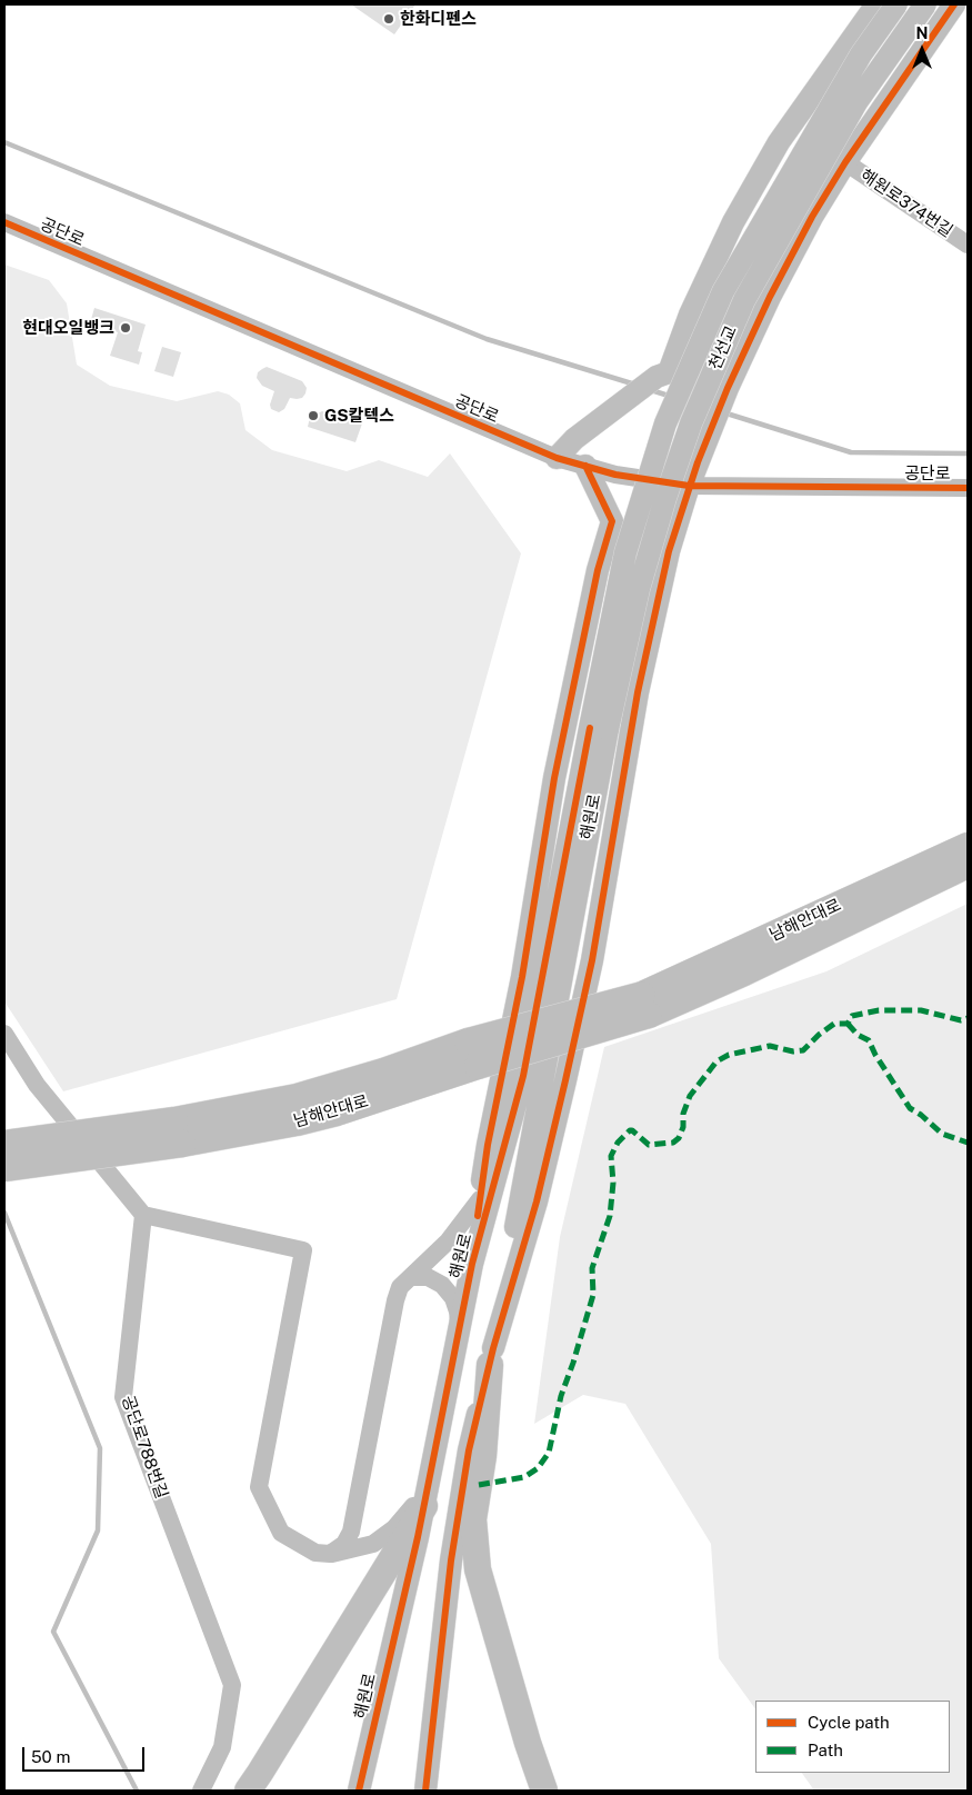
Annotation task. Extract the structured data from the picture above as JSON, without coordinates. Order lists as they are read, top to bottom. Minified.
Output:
{"streets":{"highway":["남해안대로"],"main road":["천선교","해원로"],"street":["해원로374번길","공단로","공단로788번길"]},"crossings":[["천선교","해원로"]],"places":["한화디펜스","현대오일뱅크","GS칼텍스"],"legend":["Cycle path","Path"],"scale_bar":"50 m","north":"top"}
